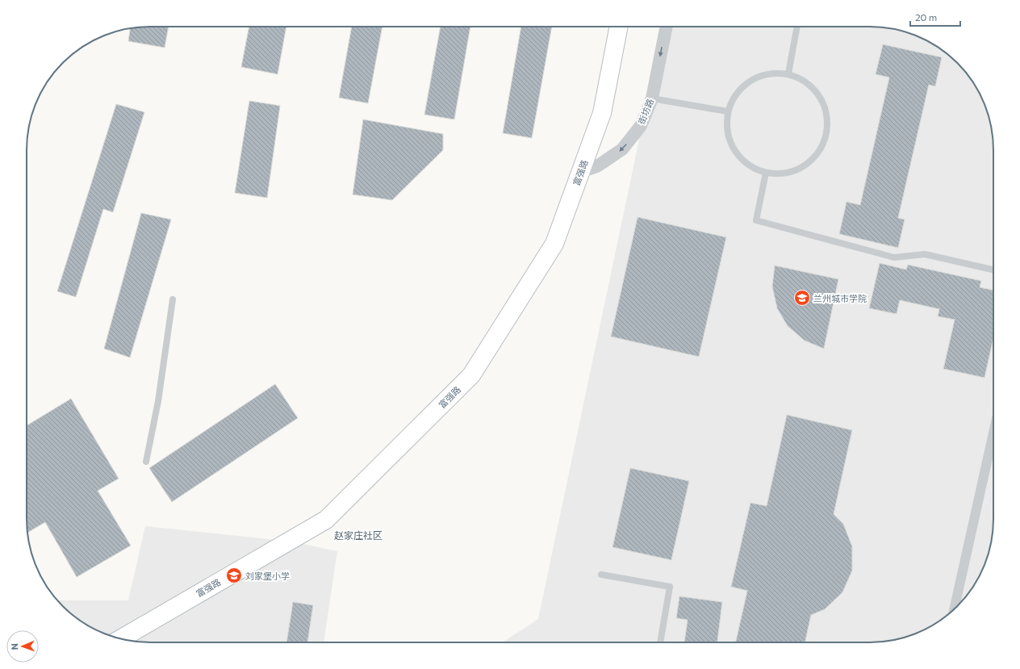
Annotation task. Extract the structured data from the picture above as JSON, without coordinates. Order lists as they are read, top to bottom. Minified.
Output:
{"streets":{"main road":["富强路"],"street":["街坊路"]},"crossings":[["街坊路","富强路"]],"one_way":["街坊路"],"districts":["赵家庄社区"],"places":{"school or university":["兰州城市学院","刘家堡小学"]},"scale_bar":"20 m","north":"left"}
